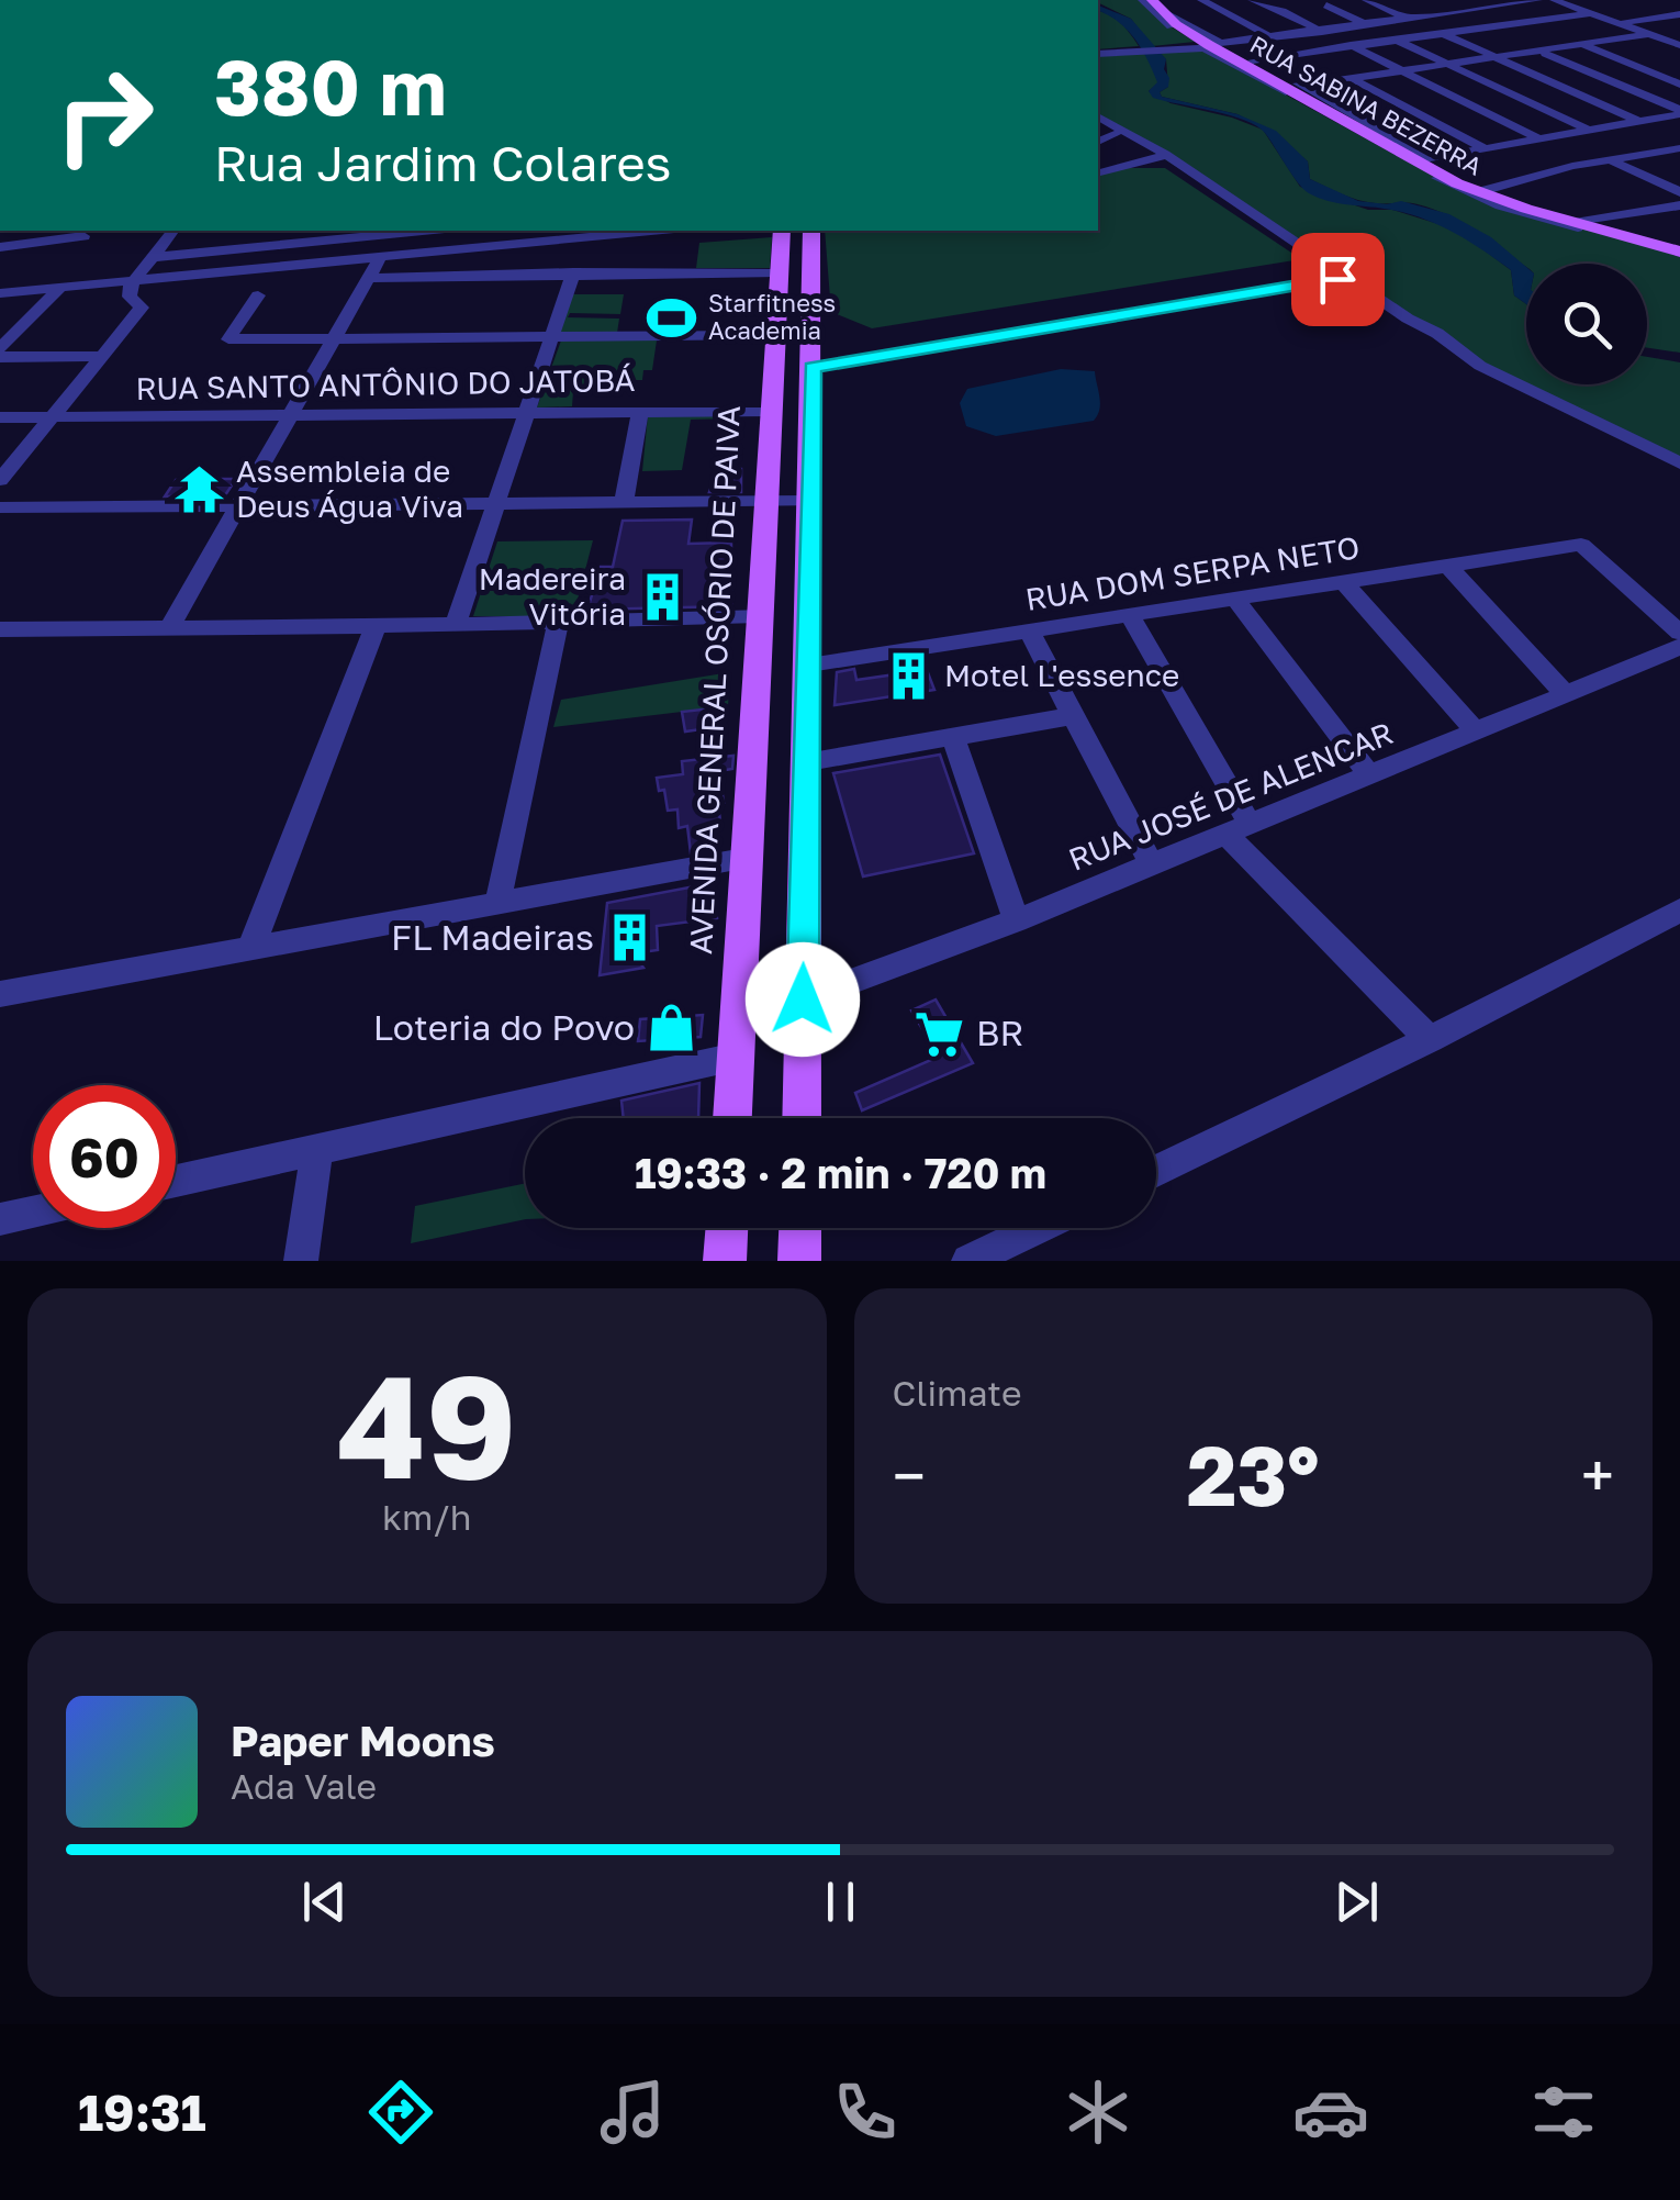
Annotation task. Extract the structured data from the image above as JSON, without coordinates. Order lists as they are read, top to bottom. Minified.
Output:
{"streets":{"main road":["RUA SABINA BEZERRA","AVENIDA GENERAL OSÓRIO DE PAIVA"],"street":["RUA SANTO ANTÔNIO DO JATOBÁ","RUA DOM SERPA NETO","RUA JOSÉ DE ALENCAR"]},"crossings":[["RUA SANTO ANTÔNIO DO JATOBÁ","AVENIDA GENERAL OSÓRIO DE PAIVA"]],"places":{"sports":["Starfitness Academia"],"temple":["Assembleia de Deus Água Viva"],"building":["Madereira Vitória","Motel L'essence","FL Madeiras"],"shop":["Loteria do Povo"],"supermarket":["BR"]},"page":{"turn":["380 m","Rua Jardim Colares"],"limit":"60","trip":"19:33 · 2 min · 720 m","tile":[["49","km/h"],"Climate"],"heat":["−","23°","+"],"song":["Paper Moons","Ada Vale"],"tabs":"19:31"}}
